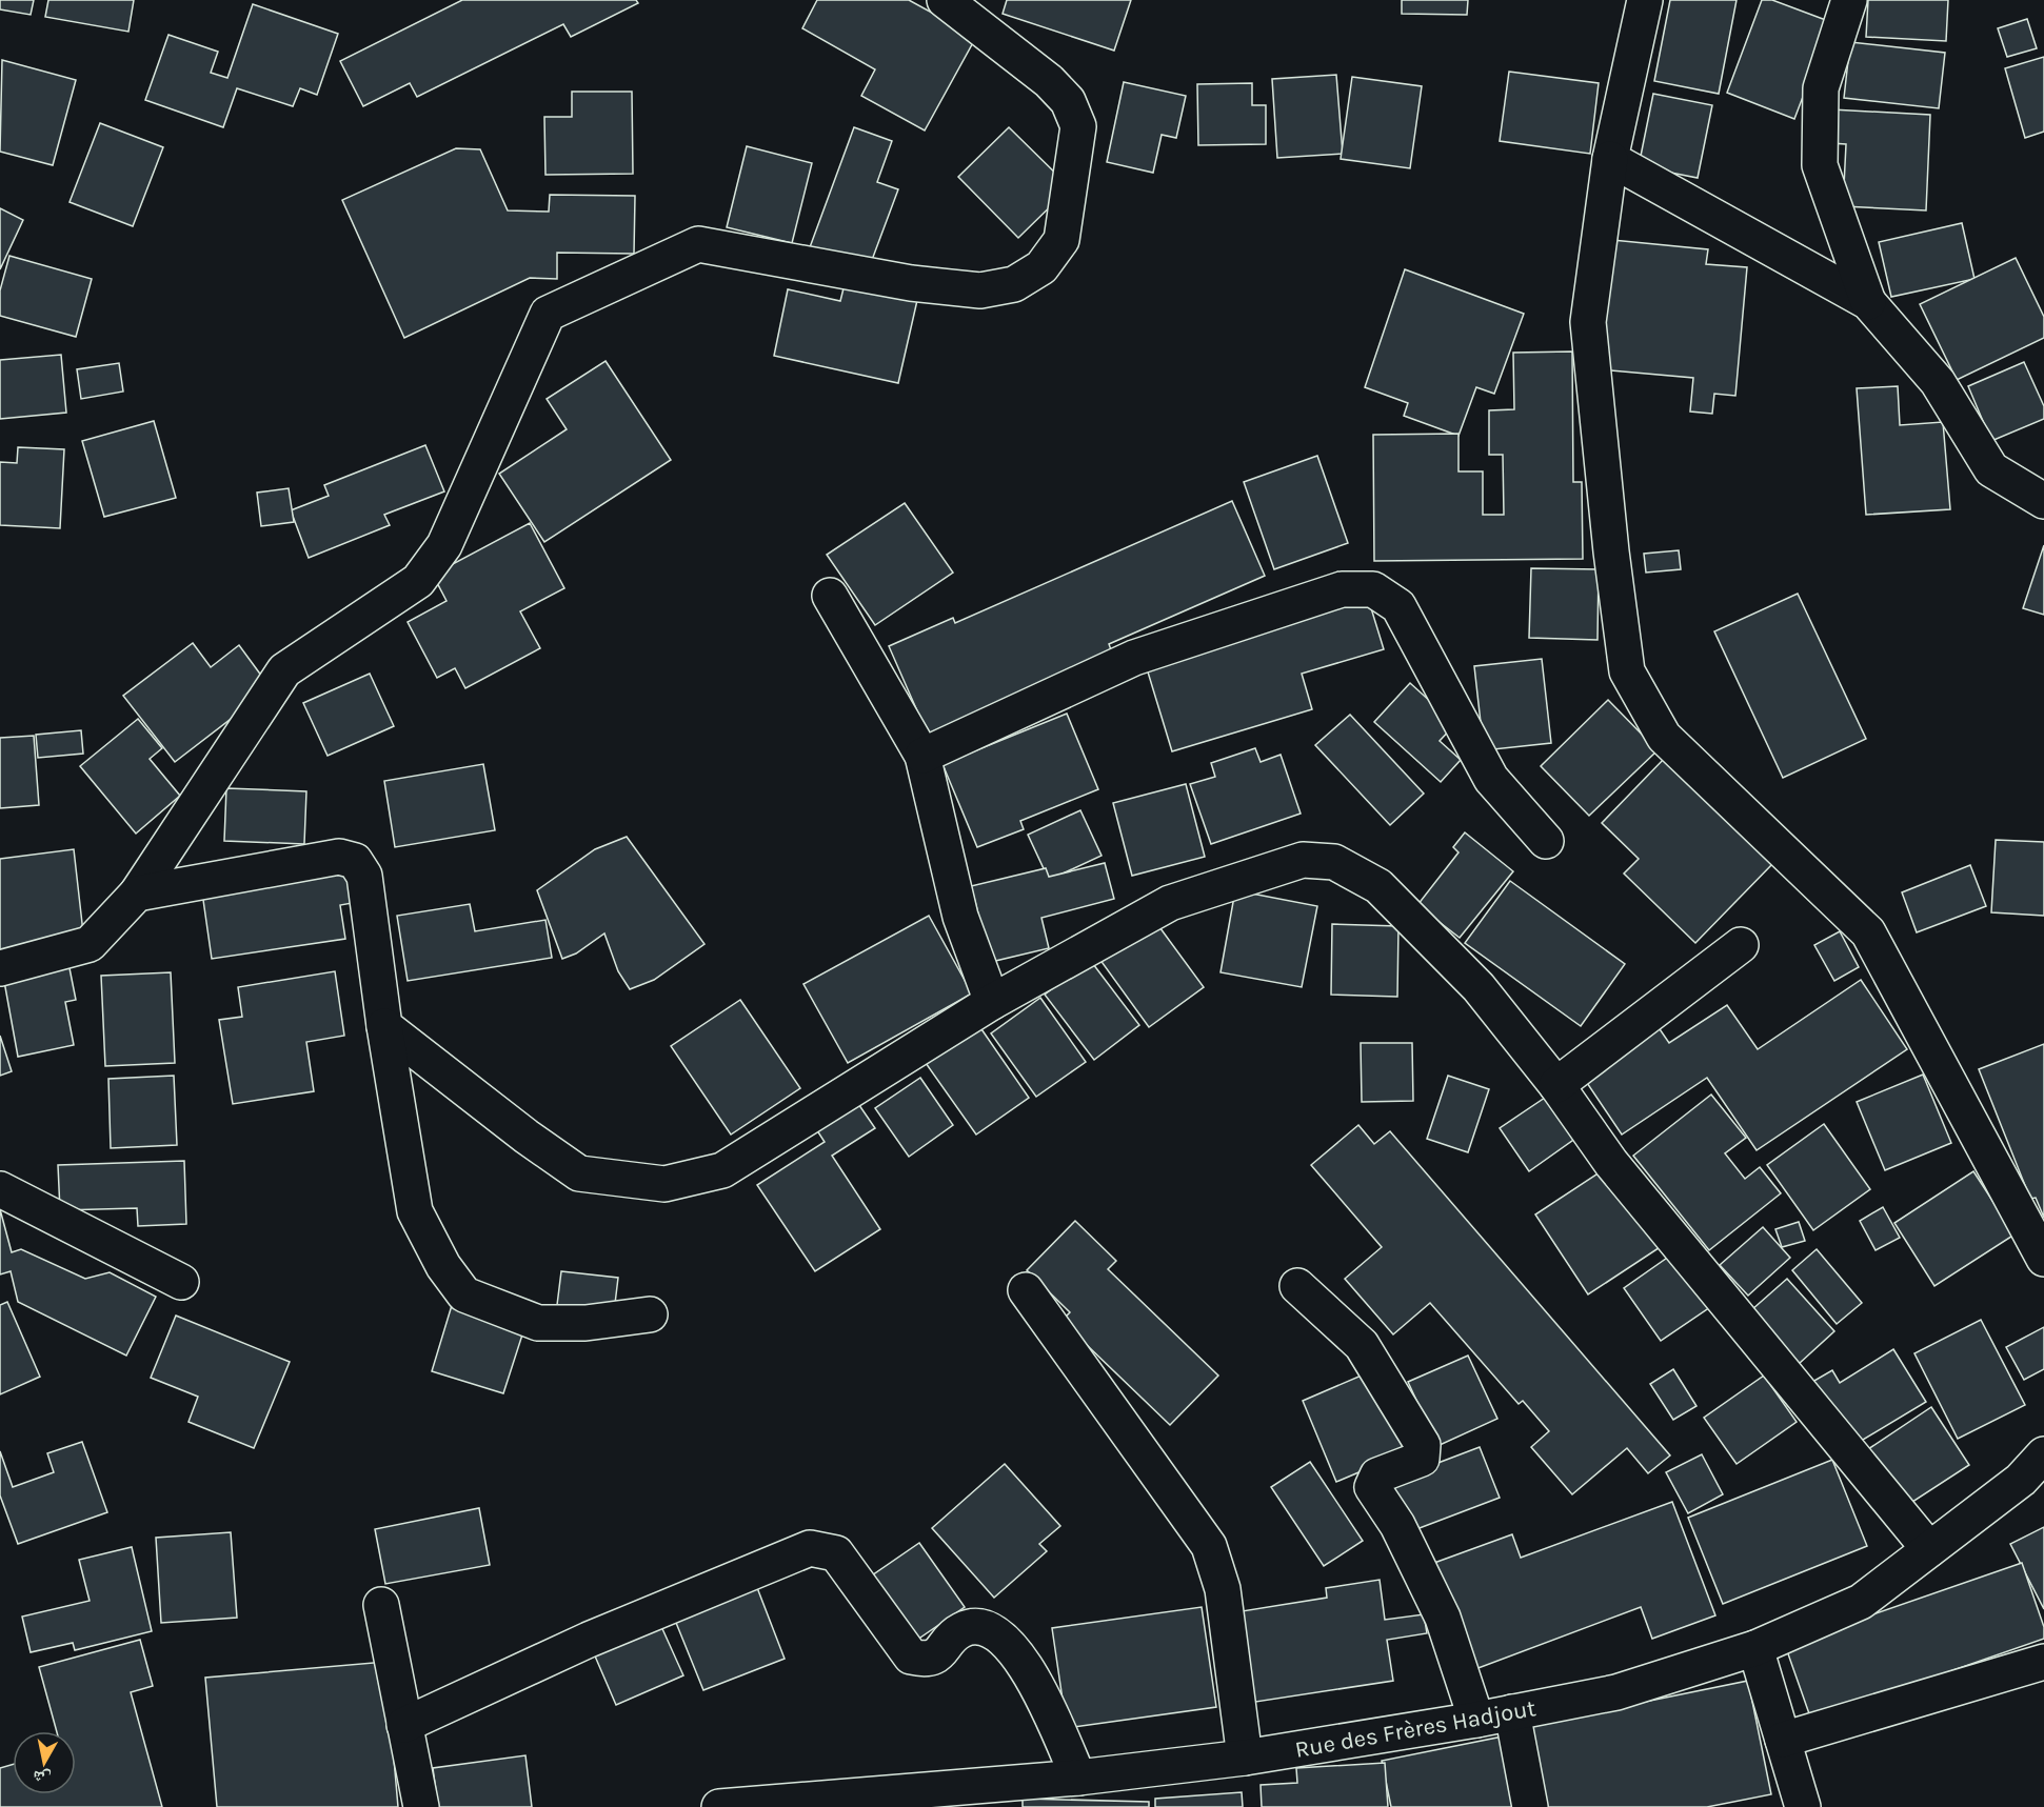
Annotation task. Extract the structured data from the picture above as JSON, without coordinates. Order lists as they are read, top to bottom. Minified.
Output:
{"streets":{"street":["Rue des Frères Hadjout"]},"north":"bottom"}
